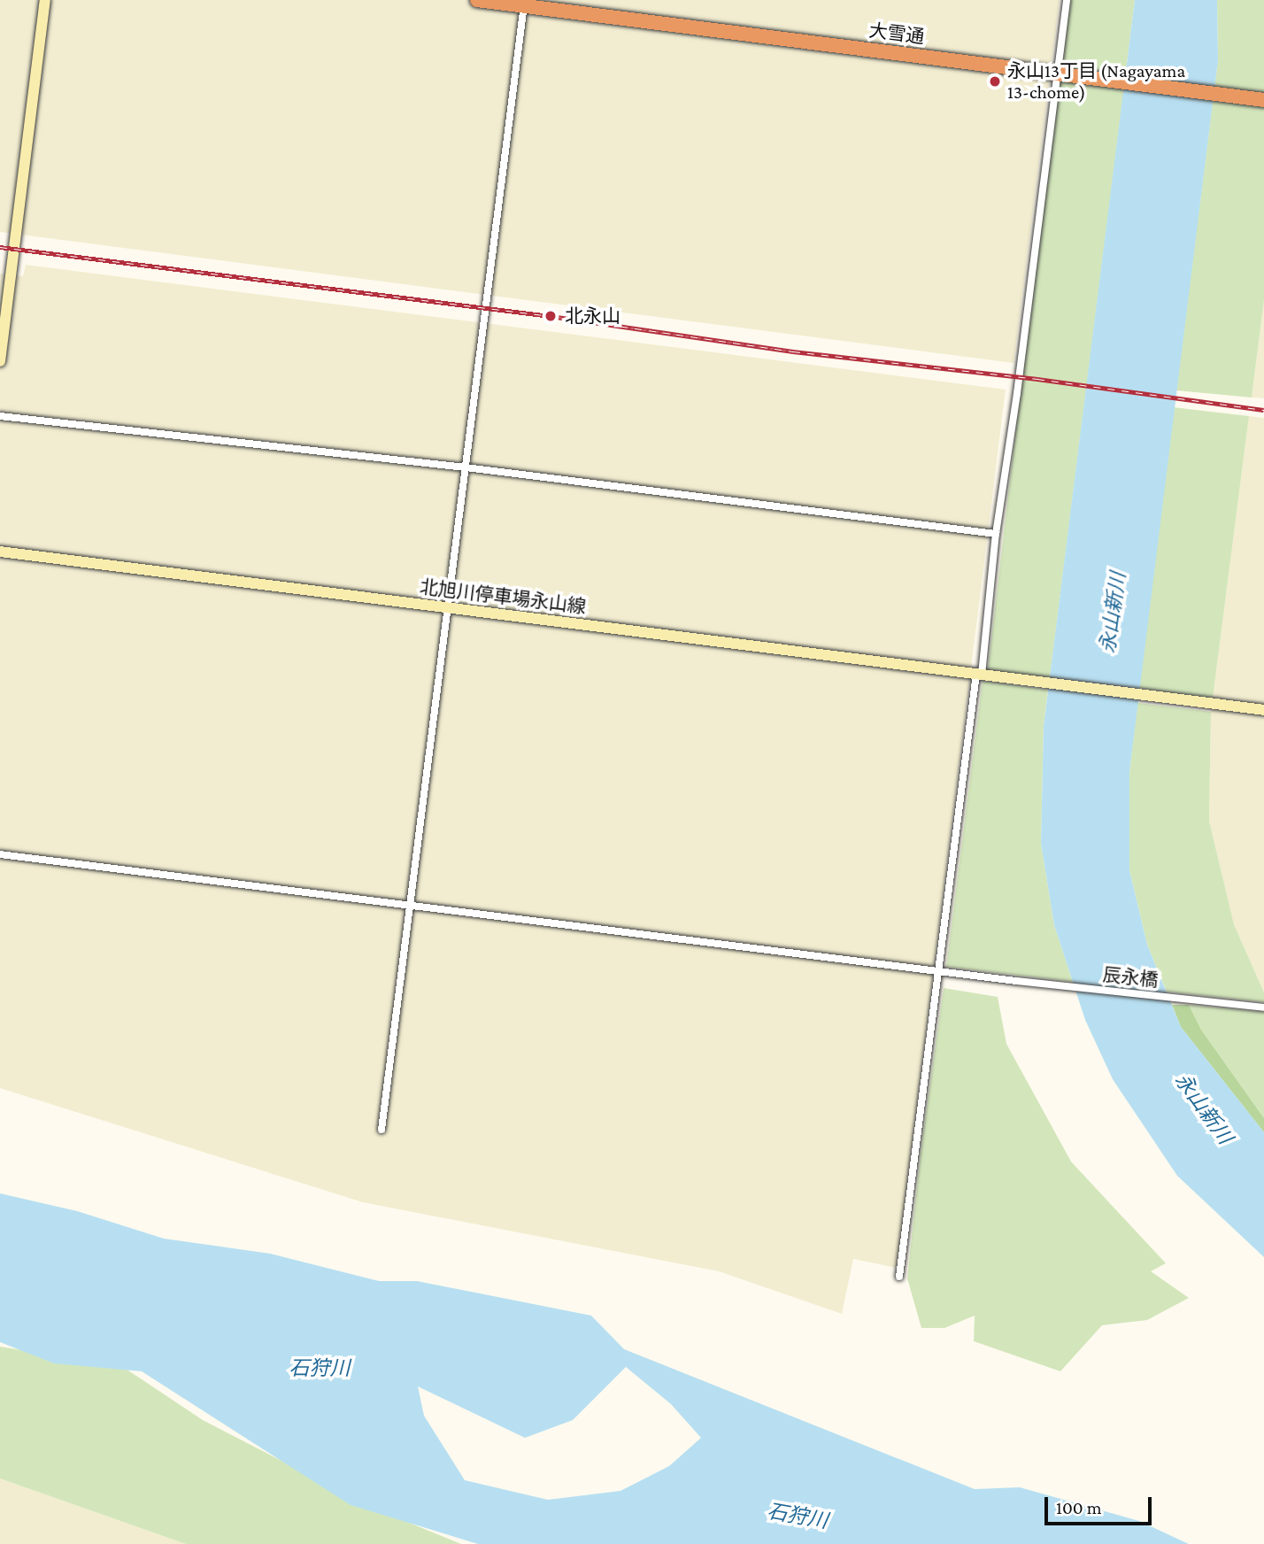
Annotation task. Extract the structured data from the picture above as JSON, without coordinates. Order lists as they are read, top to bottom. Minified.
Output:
{"streets":{"highway":["大雪通"],"main road":["北旭川停車場永山線"],"street":["辰永橋"]},"water":["永山新川","石狩川"],"places":["永山13丁目 (Nagayama 13-chome)","北永山"],"scale_bar":"100 m"}
